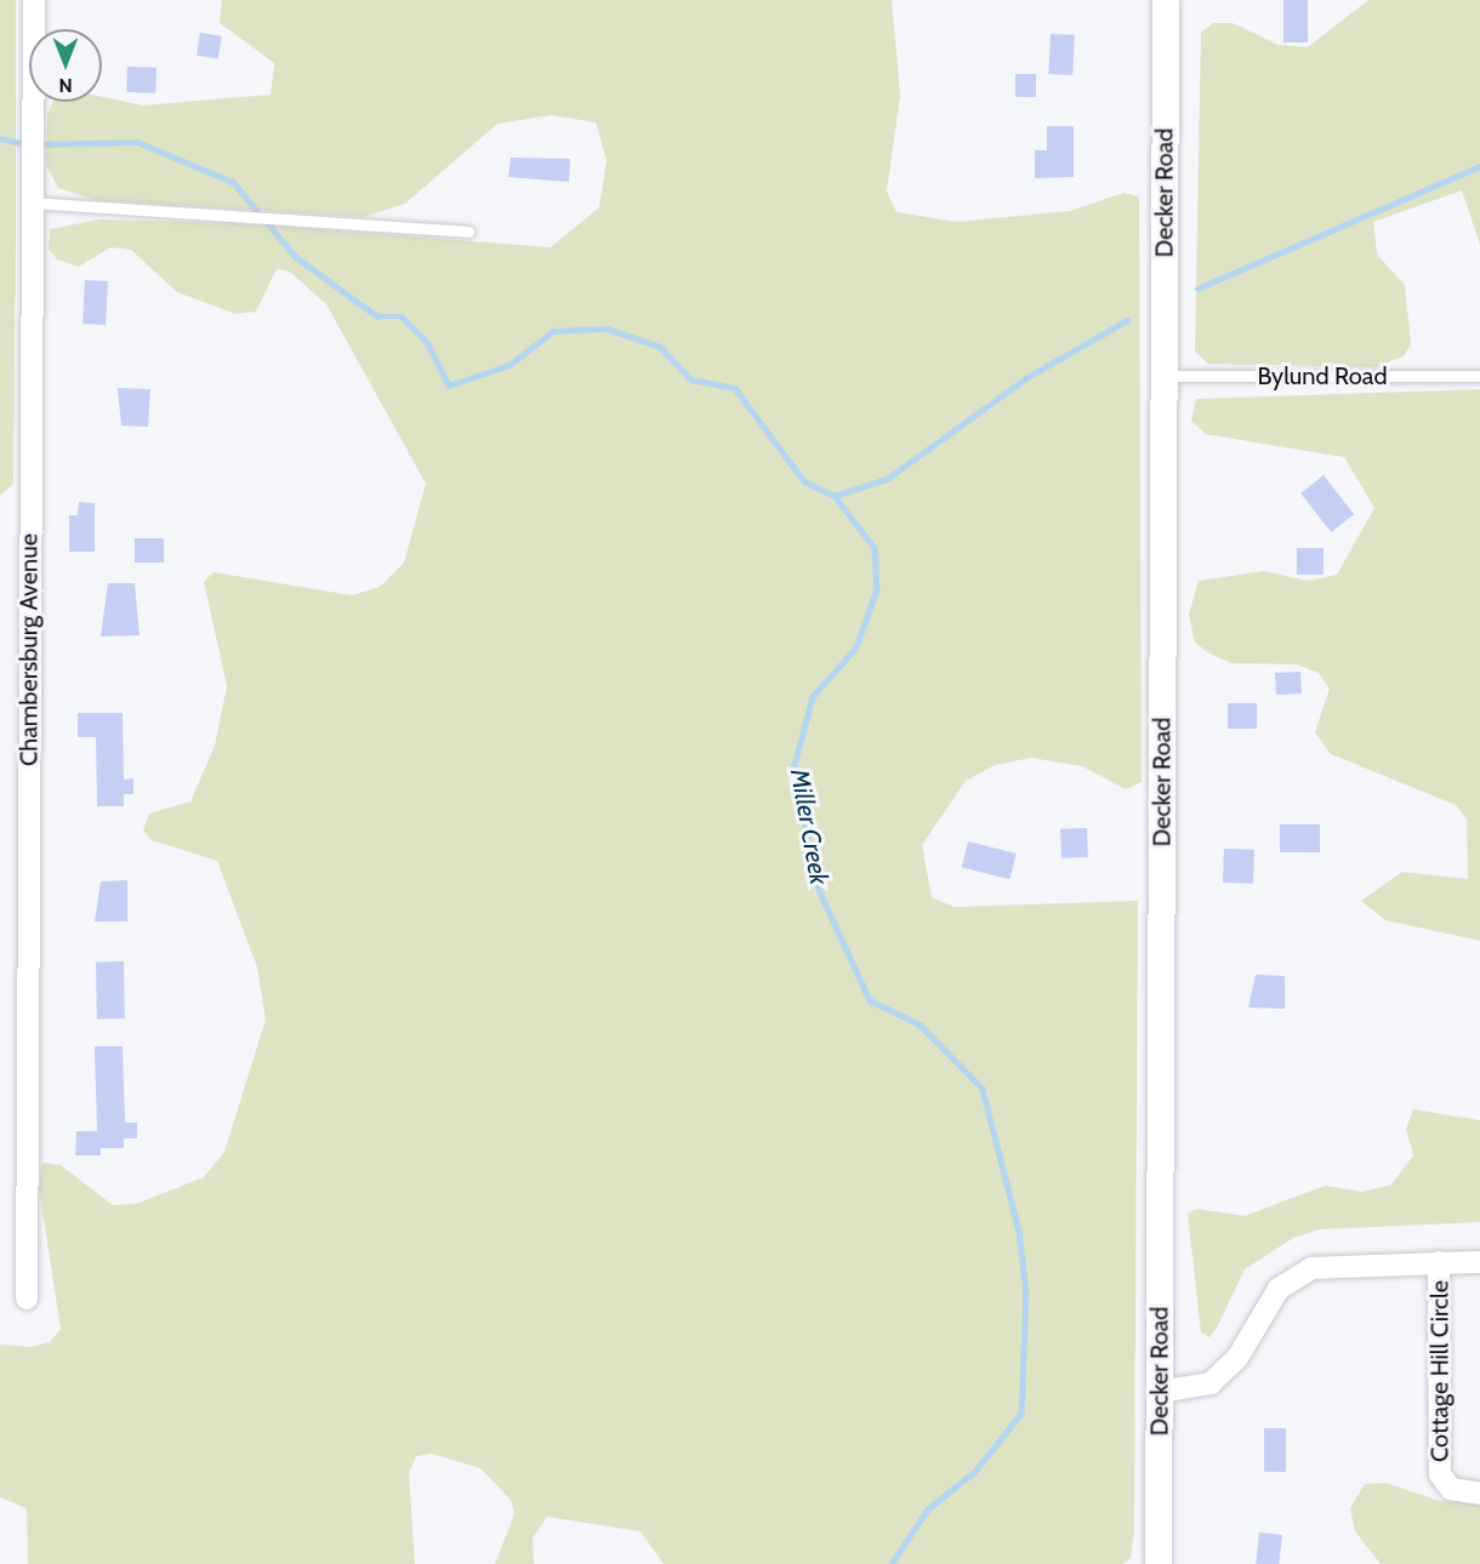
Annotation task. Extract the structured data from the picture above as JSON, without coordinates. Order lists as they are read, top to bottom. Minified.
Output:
{"streets":{"street":["Decker Road","Chambersburg Avenue","Cottage Hill Circle"],"lane":["Bylund Road"]},"crossings":[["Decker Road","Bylund Road"],["Decker Road","Cottage Hill Circle"]],"water":["Miller Creek"],"north":"bottom"}
